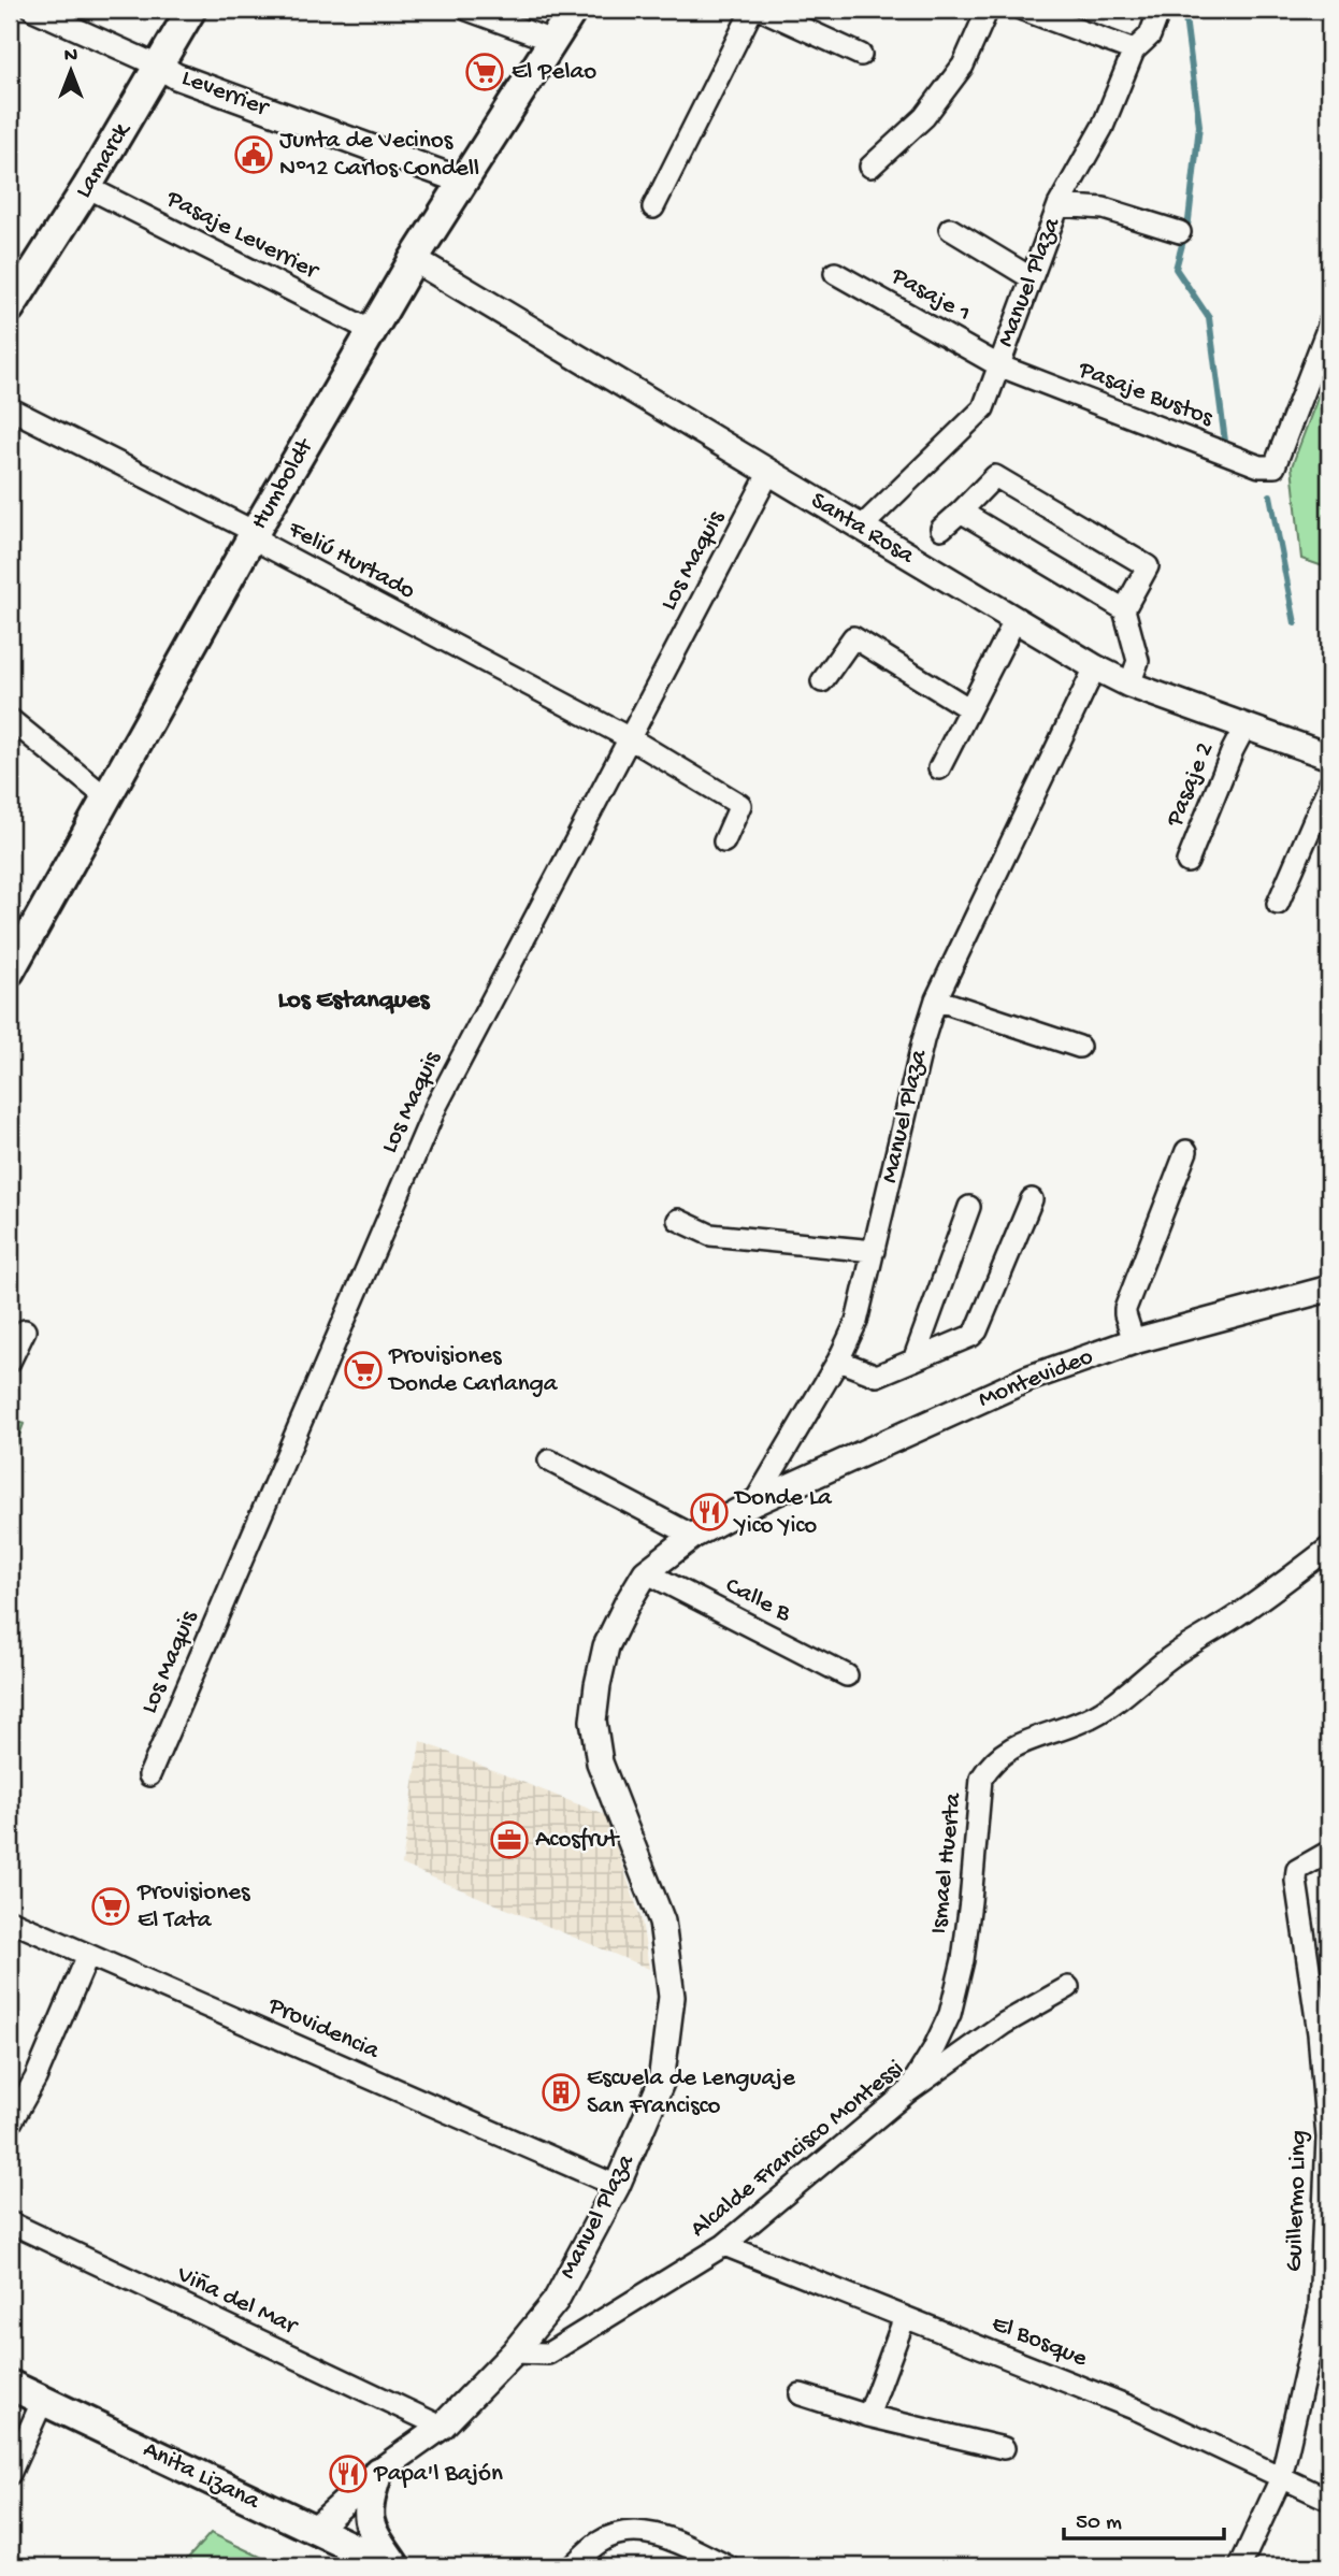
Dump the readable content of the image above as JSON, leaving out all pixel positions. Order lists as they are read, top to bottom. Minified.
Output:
{"streets":{"main road":["Lamarck","Humboldt","Anita Lizana"],"street":["Leverrier","Pasaje Leverrier","Manuel Plaza","Pasaje 1","Pasaje Bustos","Santa Rosa","Feliú Hurtado","Los Maquis","Pasaje 2","Montevideo","Calle B","Ismael Huerta","Providencia","Alcalde Francisco Montessi","Guillermo Ling","Viña del Mar","El Bosque"]},"crossings":[["Leverrier","Lamarck"],["Leverrier","Humboldt"],["Lamarck","Pasaje Leverrier"],["Pasaje Leverrier","Humboldt"],["Manuel Plaza","Pasaje 1"],["Manuel Plaza","Pasaje Bustos"],["Manuel Plaza","Santa Rosa"],["Manuel Plaza","Montevideo"],["Manuel Plaza","Calle B"],["Manuel Plaza","Providencia"],["Manuel Plaza","Alcalde Francisco Montessi"],["Manuel Plaza","Viña del Mar"],["Manuel Plaza","Anita Lizana"],["Pasaje 1","Pasaje Bustos"],["Humboldt","Santa Rosa"],["Humboldt","Feliú Hurtado"],["Santa Rosa","Los Maquis"],["Santa Rosa","Pasaje 2"],["Feliú Hurtado","Los Maquis"],["Ismael Huerta","Alcalde Francisco Montessi"],["Alcalde Francisco Montessi","El Bosque"],["Guillermo Ling","El Bosque"]],"districts":["Los Estanques"],"places":{"supermarket":["El Pelao","Provisiones Donde Carlanga","Provisiones El Tata"],"public building":["Junta de Vecinos Nº12 Carlos Condell"],"restaurant":["Donde La Yico Yico","Papa'l Bajón"],"office":["Acosfrut"],"building":["Escuela de Lenguaje San Francisco"]},"scale_bar":"50 m","north":"top"}
